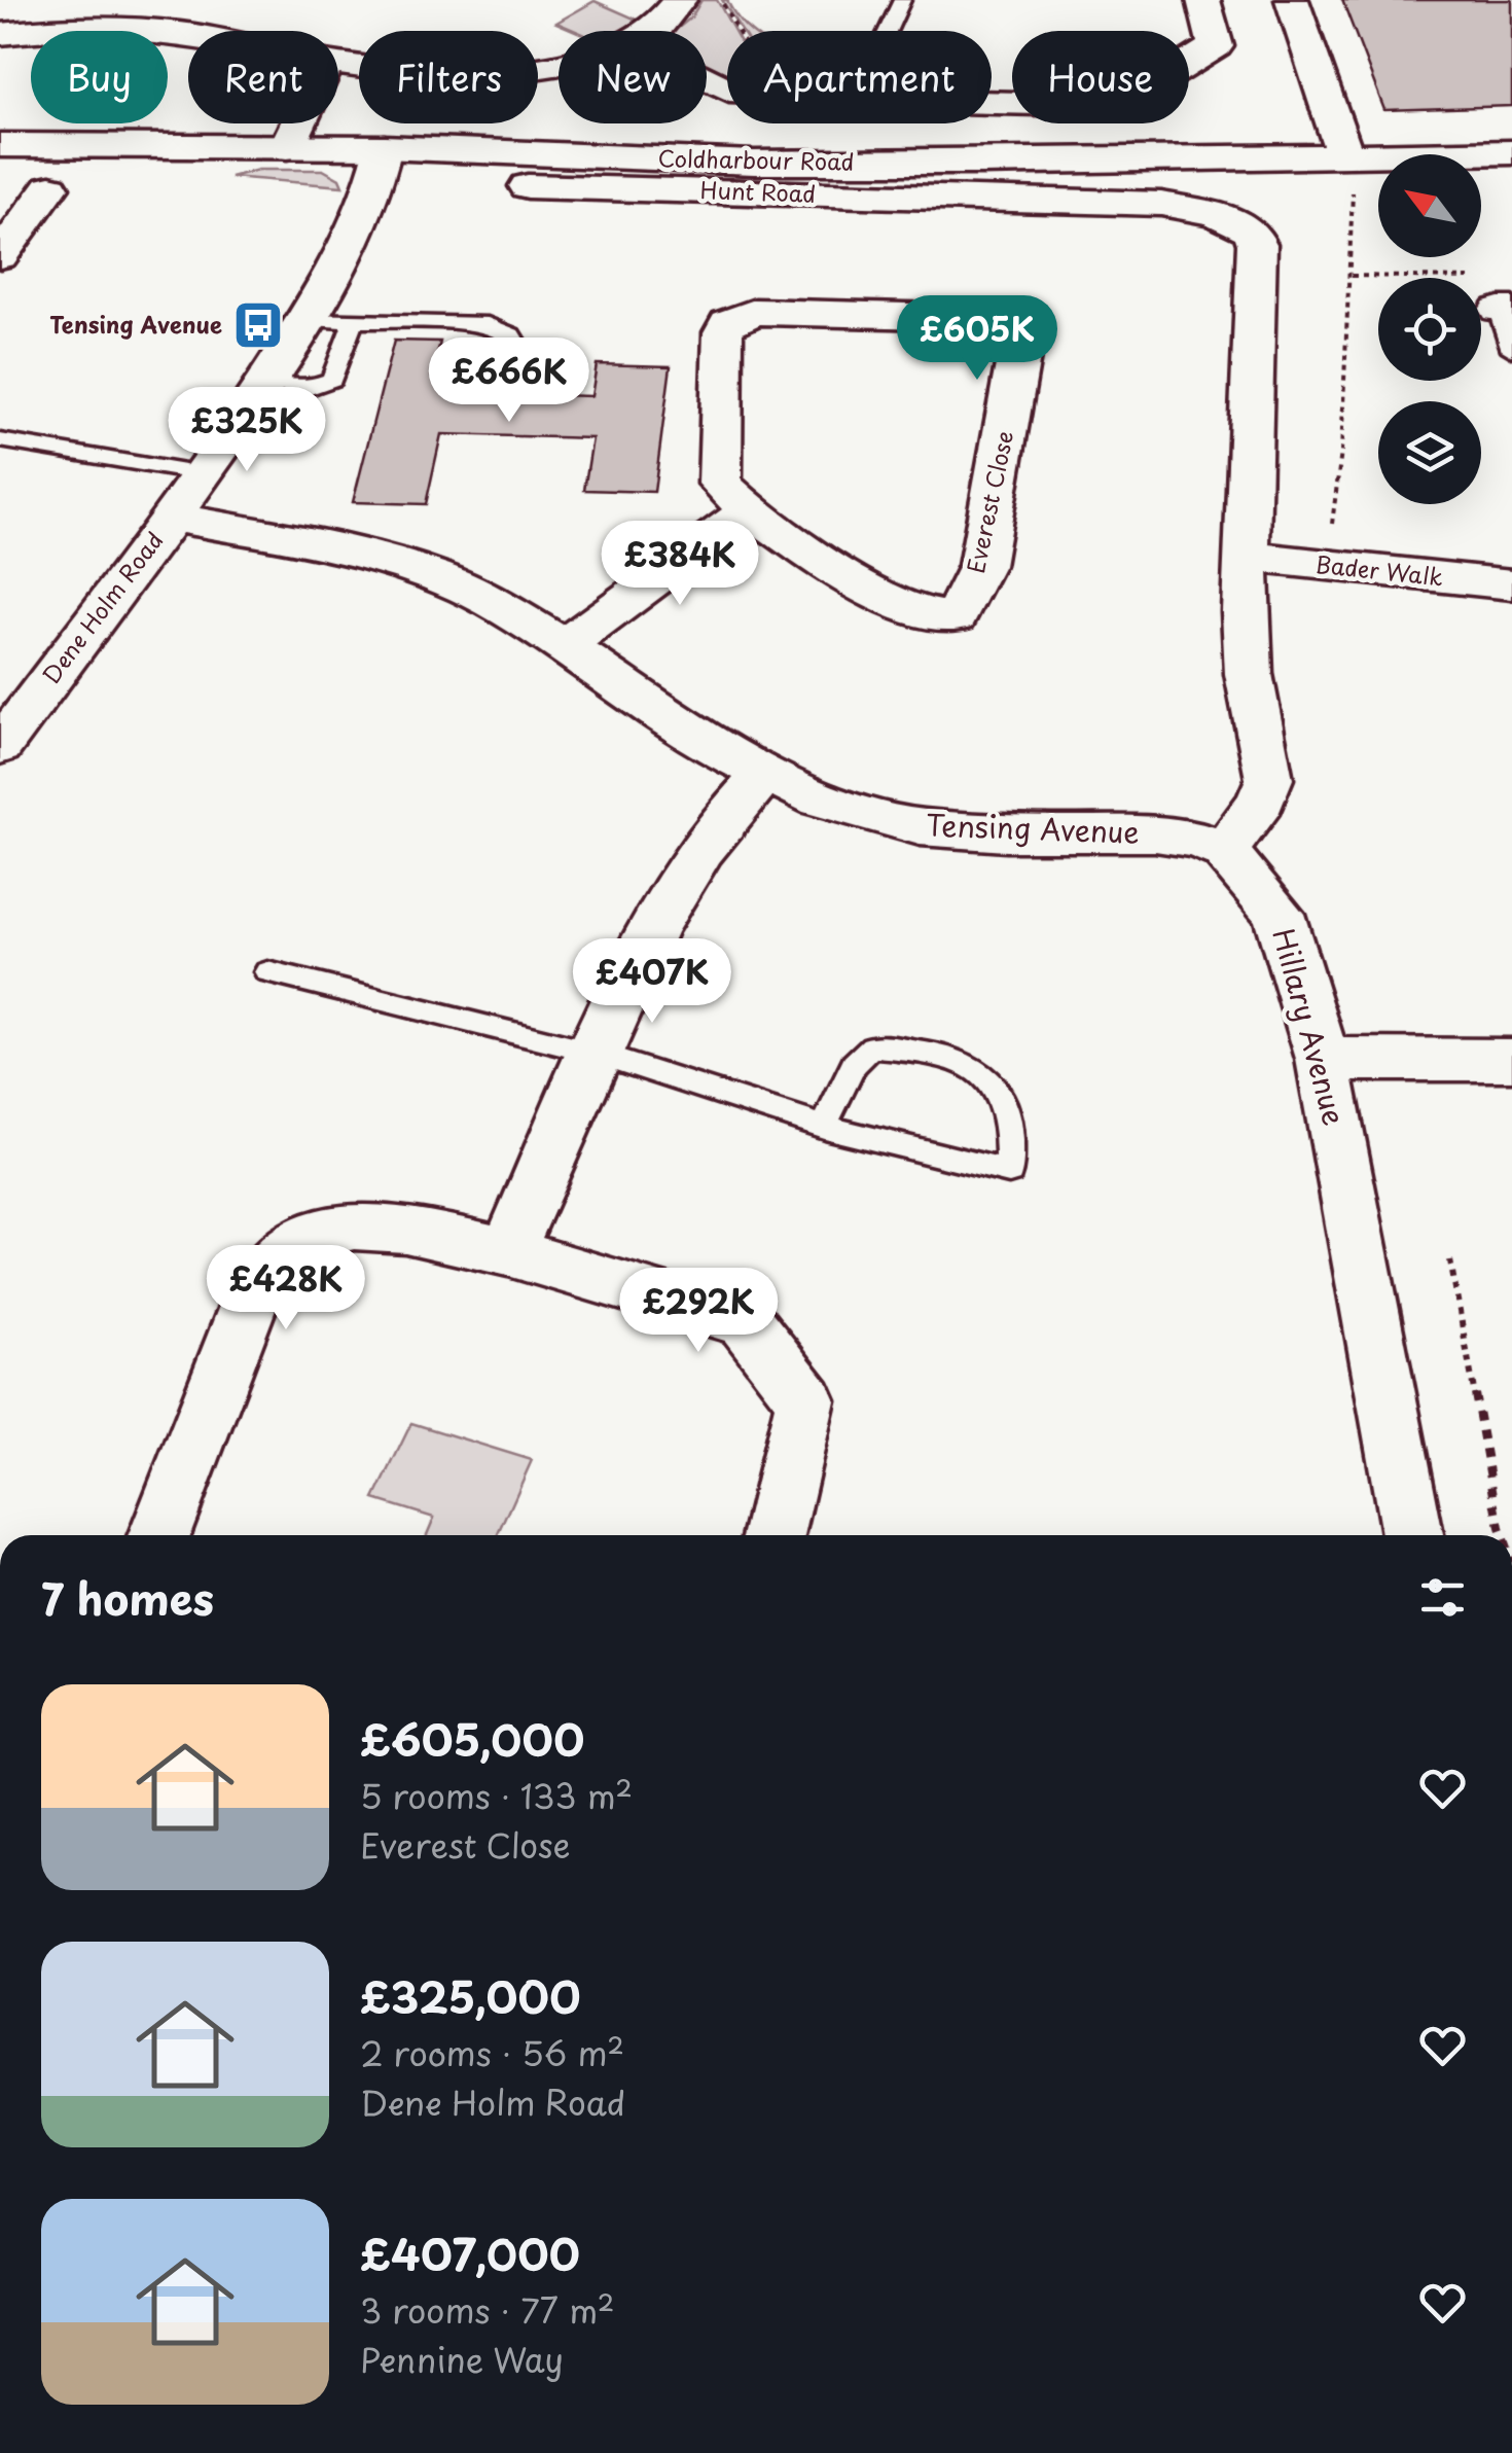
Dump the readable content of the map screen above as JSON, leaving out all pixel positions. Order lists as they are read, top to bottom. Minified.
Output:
{"streets":{"street":["Coldharbour Road","Hunt Road","Everest Close","Bader Walk","Dene Holm Road","Tensing Avenue","Hillary Avenue"]},"crossings":[["Coldharbour Road","Hunt Road"],["Coldharbour Road","Dene Holm Road"],["Hunt Road","Bader Walk"],["Dene Holm Road","Tensing Avenue"],["Tensing Avenue","Hillary Avenue"]],"places":{"bus stop":["Tensing Avenue"]},"north":"top left","page":{"chip":["Buy","Rent","Filters","New","Apartment","House"],"price":["£605K","£666K","£325K","£384K","£407K","£428K","£292K"],"heading":"7 homes","list":[{"name":"£605,000","note":"5 rooms · 133 m² · Everest Close"},{"name":"£325,000","note":"2 rooms · 56 m² · Dene Holm Road"},{"name":"£407,000","note":"3 rooms · 77 m² · Pennine Way"}]}}
